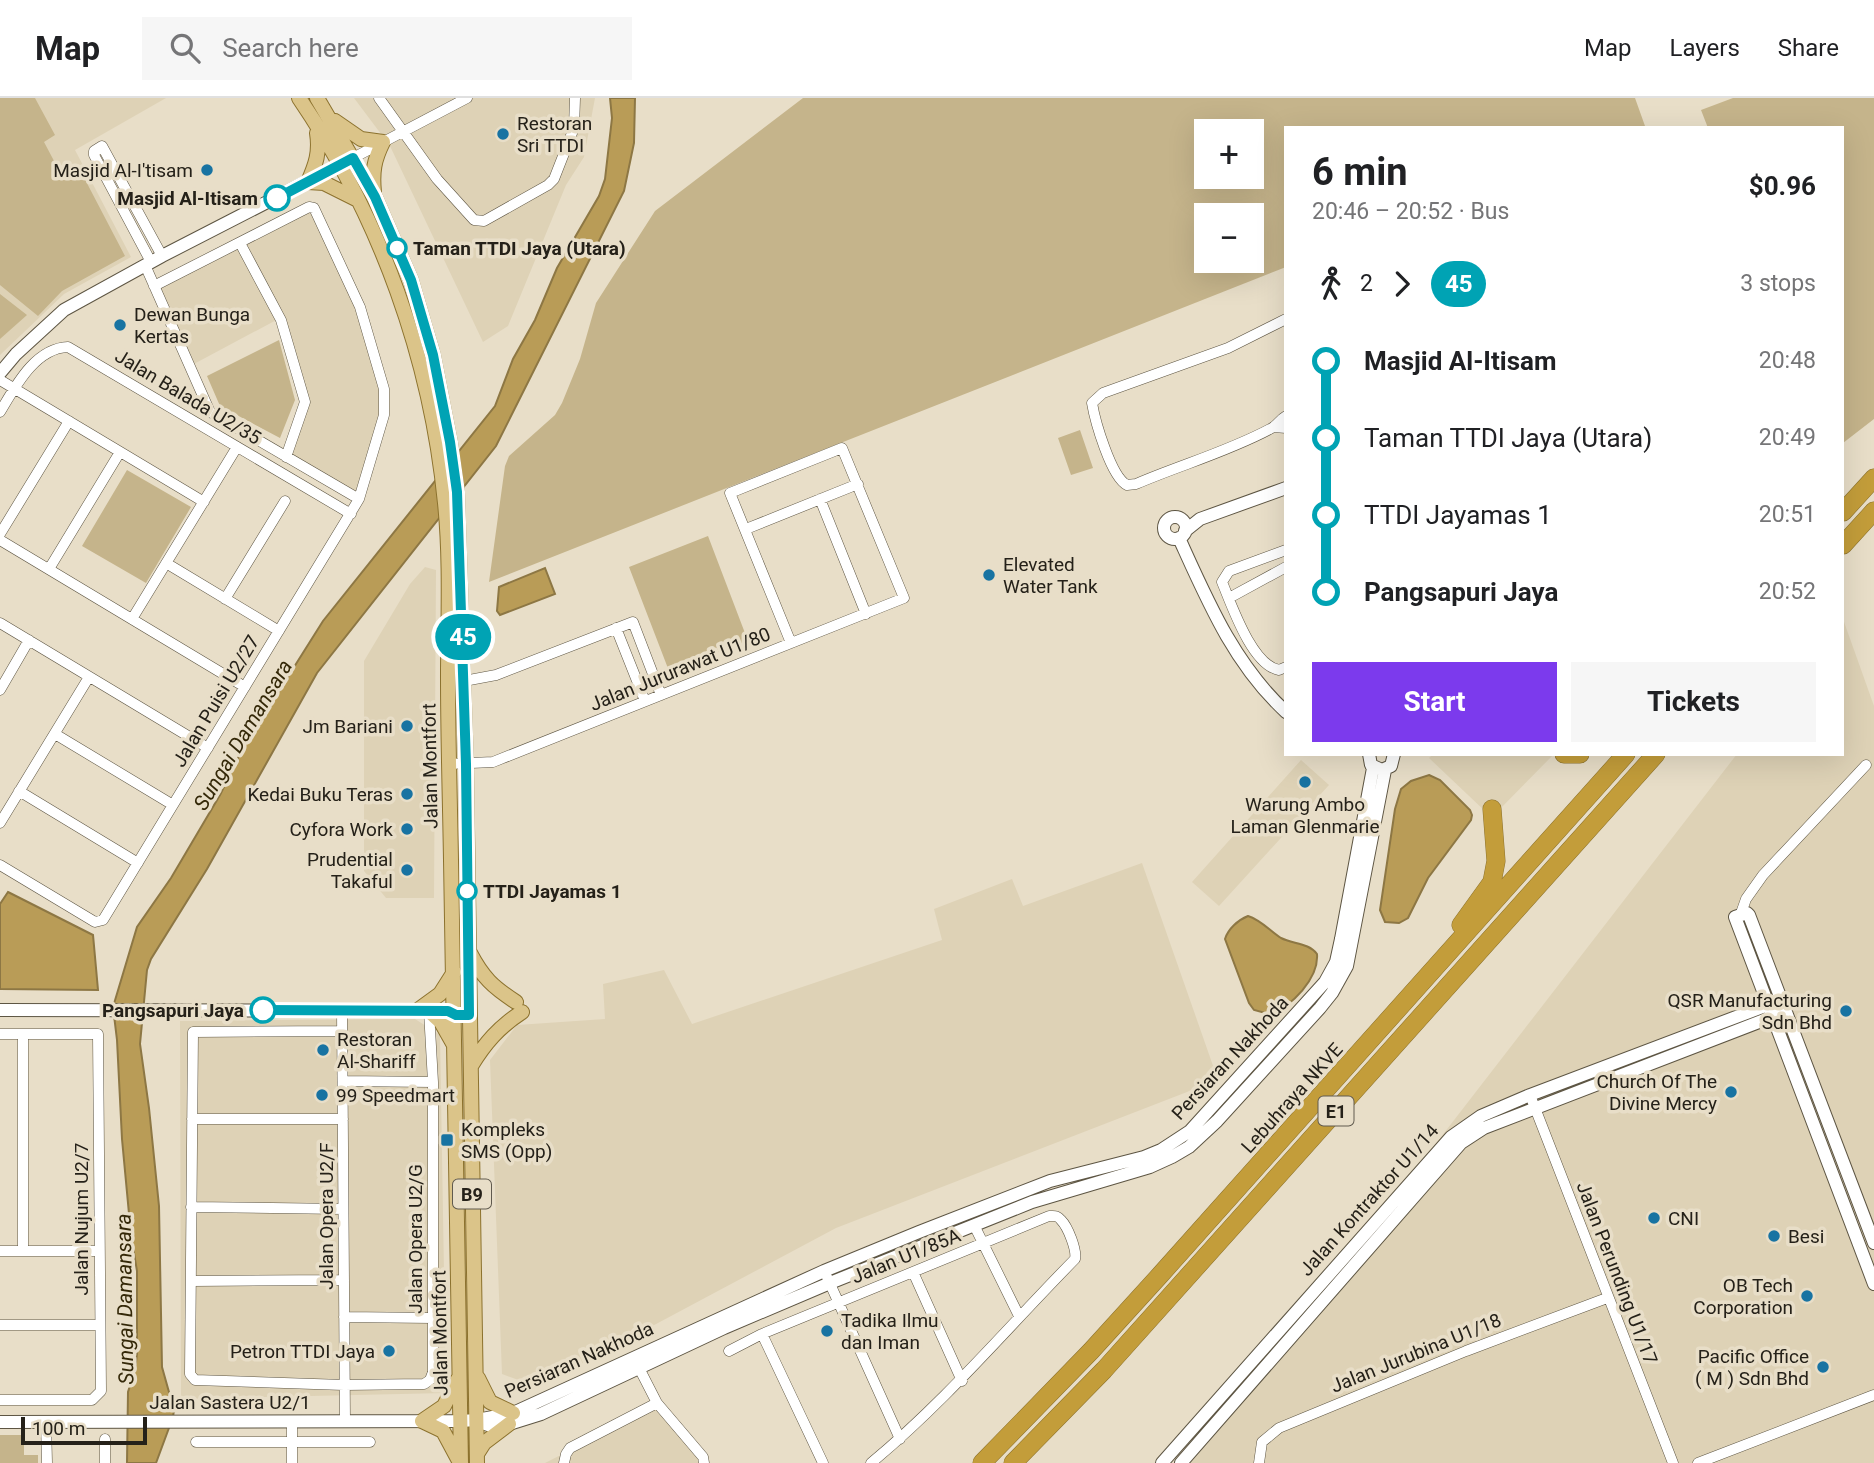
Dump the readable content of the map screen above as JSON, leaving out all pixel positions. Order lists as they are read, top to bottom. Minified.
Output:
{"streets":{"highway":["Lebuhraya NKVE","E1"],"main road":["Jalan Montfort","B9"],"street":["Jalan Balada U2/35","Jalan Jururawat U1/80","Jalan Puisi U2/27","Persiaran Nakhoda","Jalan Kontraktor U1/14","Jalan Opera U2/F","Jalan Nujum U2/7","Jalan Opera U2/G","Jalan U1/85A","Jalan Perunding U1/17","Jalan Jurubina U1/18","Jalan Sastera U2/1"]},"crossings":[["Jalan Balada U2/35","Jalan Puisi U2/27"],["Jalan Jururawat U1/80","Jalan Montfort"],["Jalan Montfort","Persiaran Nakhoda"],["Jalan Montfort","Jalan Sastera U2/1"],["Persiaran Nakhoda","Jalan Sastera U2/1"],["Jalan Kontraktor U1/14","Jalan Perunding U1/17"],["Jalan Opera U2/F","Jalan Opera U2/G"],["Jalan Opera U2/F","Jalan Sastera U2/1"],["Jalan Perunding U1/17","Jalan Jurubina U1/18"]],"water":["Sungai Damansara"],"places":{"other":["Restoran Sri TTDI","Masjid Al-I'tisam","Masjid Al-Itisam","Taman TTDI Jaya (Utara)","Dewan Bunga Kertas","Elevated Water Tank","Jm Bariani","Warung Ambo Laman Glenmarie","Kedai Buku Teras","Cyfora Work","Prudential Takaful","TTDI Jayamas 1","Pangsapuri Jaya","QSR Manufacturing Sdn Bhd","Restoran Al-Shariff","Church Of The Divine Mercy","99 Speedmart","CNI","Besi","OB Tech Corporation","Tadika Ilmu dan Iman","Petron TTDI Jaya","Pacific Office ( M ) Sdn Bhd"],"transit":["Kompleks SMS (Opp)"]},"lines":["bus line 45"],"scale_bar":"100 m","page":{"header":"Map","search":"Search here","nav":["Map","Layers","Share"],"on_map":"45","map_buttons":["+","−"],"heading":["6 min","20:46 – 20:52 · Bus","$0.96"],"legs":["2","45","3 stops"],"list":[{"name":"Masjid Al-Itisam","value":"20:48"},{"name":"Taman TTDI Jaya (Utara)","value":"20:49"},{"name":"TTDI Jayamas 1","value":"20:51"},{"name":"Pangsapuri Jaya","value":"20:52"}],"buttons":["Start","Tickets"],"scale":"100 m"}}
